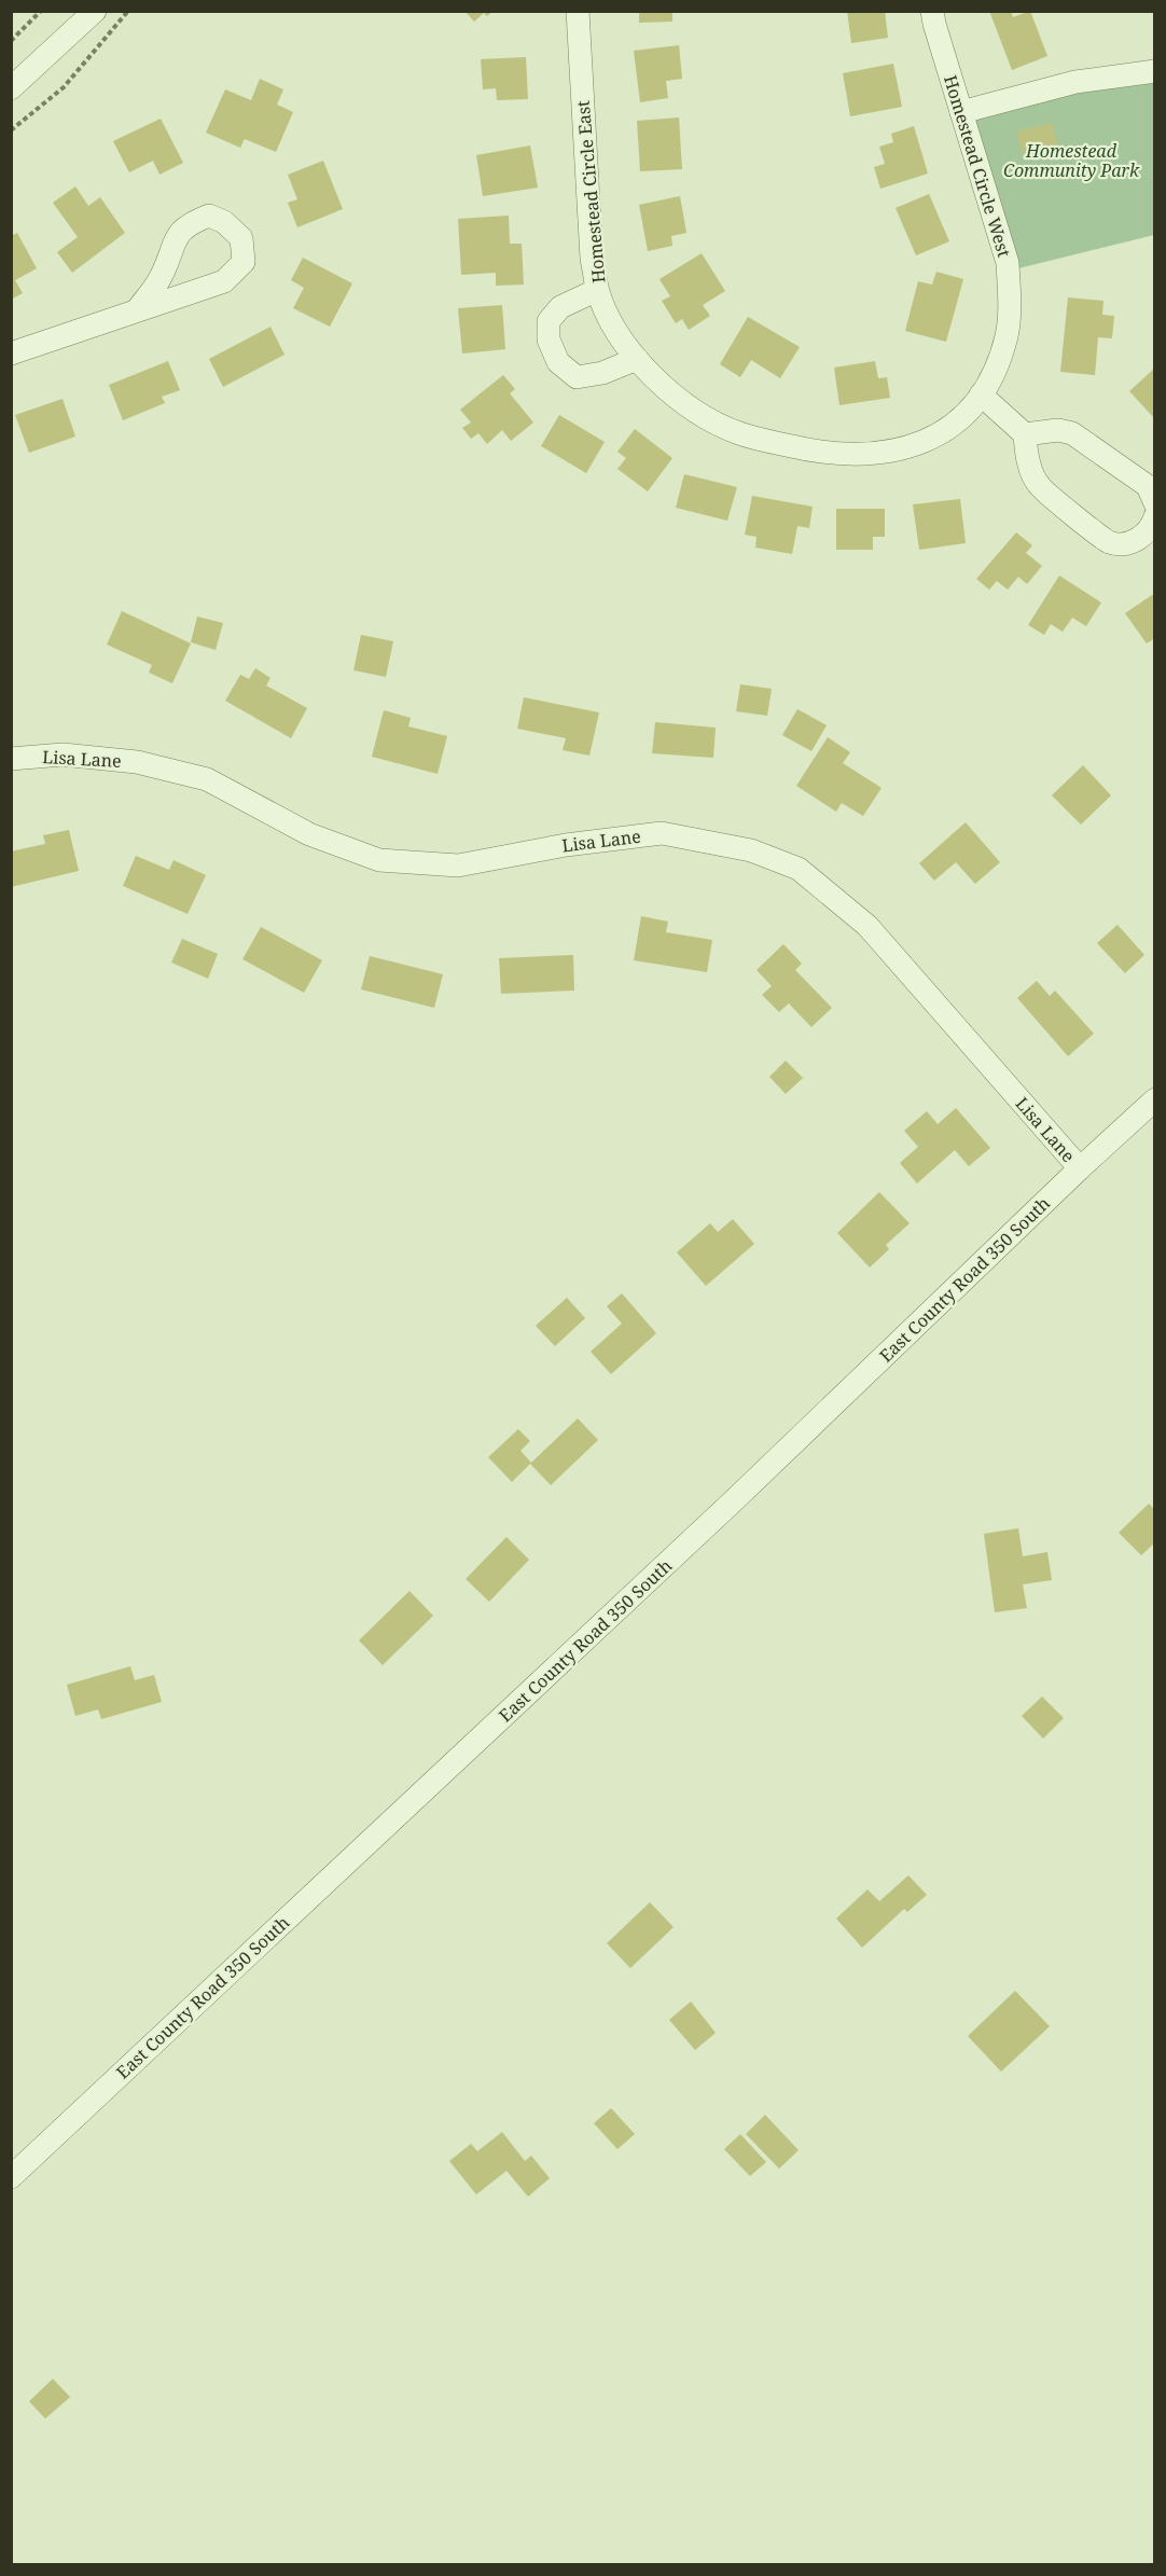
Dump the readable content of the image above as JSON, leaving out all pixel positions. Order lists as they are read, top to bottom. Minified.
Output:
{"streets":{"street":["Homestead Circle West","Homestead Circle East","Lisa Lane","East County Road 350 South"]},"crossings":[["Homestead Circle West","Homestead Circle East"],["Lisa Lane","East County Road 350 South"]],"parks":["Homestead Community Park"]}
